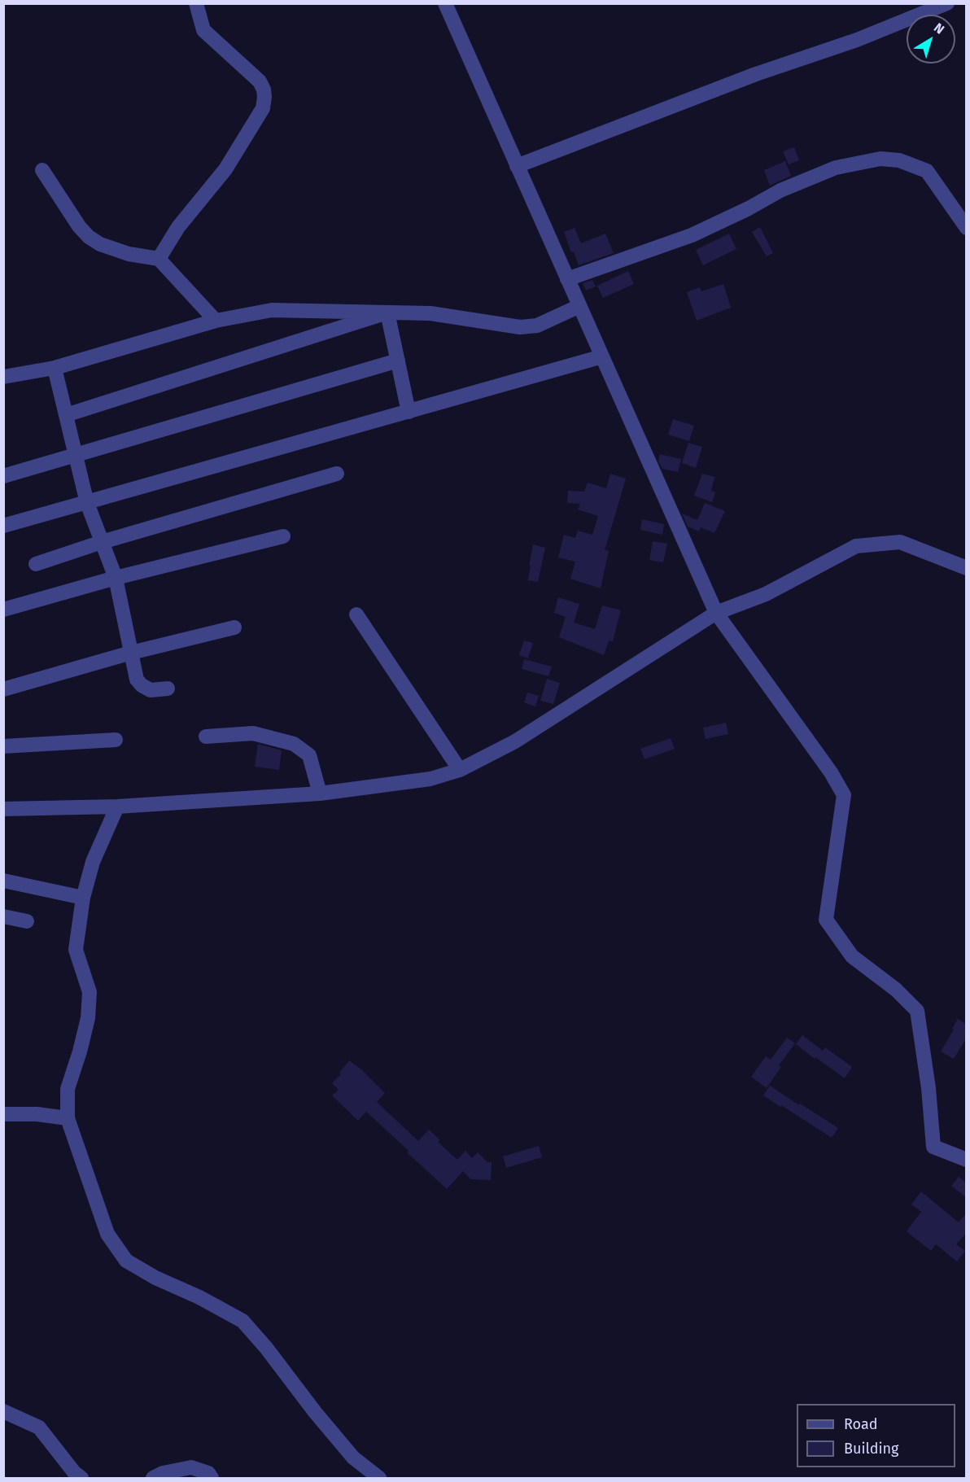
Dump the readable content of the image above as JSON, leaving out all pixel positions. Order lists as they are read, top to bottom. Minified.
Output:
{"legend":["Road","Building"],"north":"top right"}
